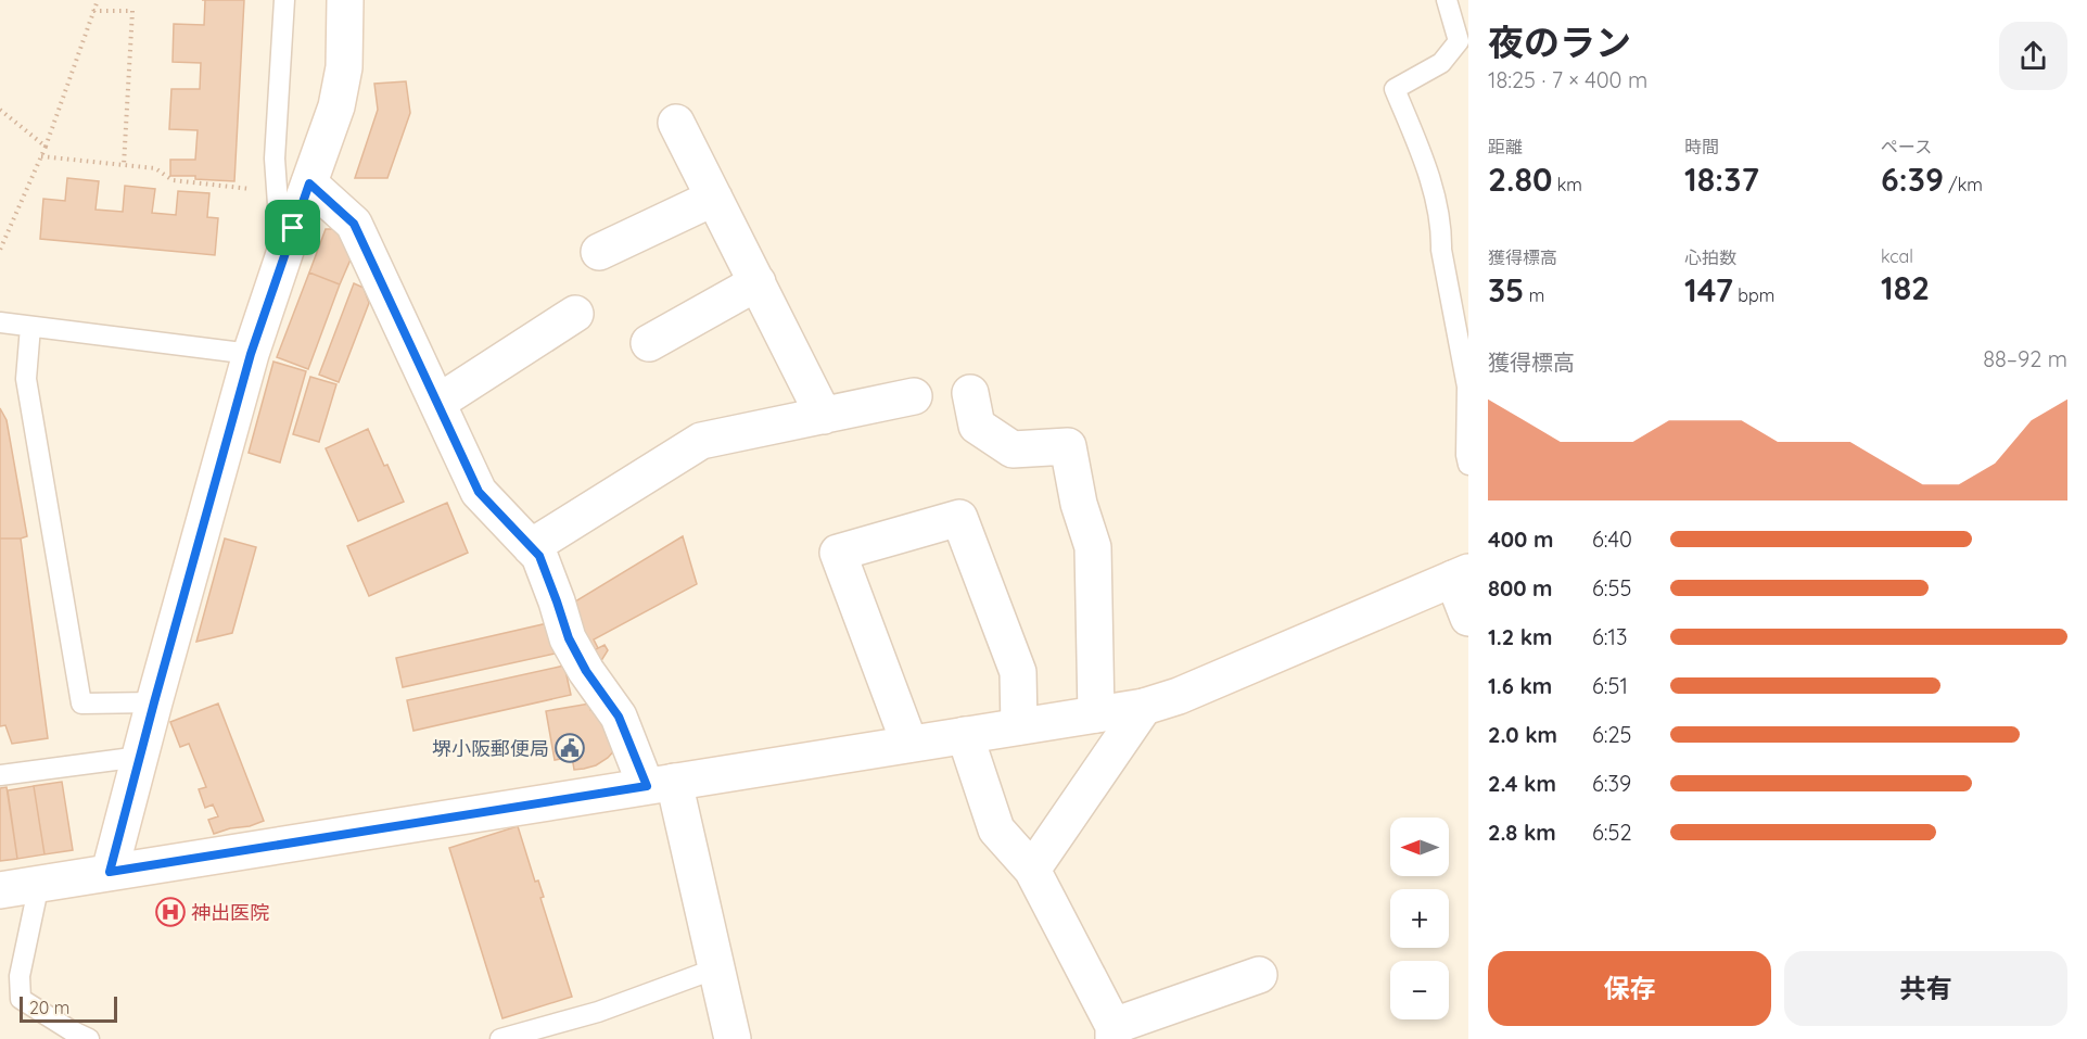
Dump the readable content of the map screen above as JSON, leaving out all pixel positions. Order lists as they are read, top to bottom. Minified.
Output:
{"places":{"public building":["堺小阪郵便局"],"hospital":["神出医院"]},"scale_bar":"20 m","north":"left","page":{"heading":["夜のラン","18:25 · 7 × 400 m"],"stats":[["距離","2.80 km"],["時間","18:37"],["ペース","6:39 /km"],["獲得標高","35 m"],["心拍数","147 bpm"],["kcal","182"]],"chart":["獲得標高","88–92 m"],"list":[{"name":"400 m","note":"6:40"},{"name":"800 m","note":"6:55"},{"name":"1.2 km","note":"6:13"},{"name":"1.6 km","note":"6:51"},{"name":"2.0 km","note":"6:25"},{"name":"2.4 km","note":"6:39"},{"name":"2.8 km","note":"6:52"}],"map_buttons":["+","−"],"buttons":["保存","共有"],"scale":"20 m"}}
